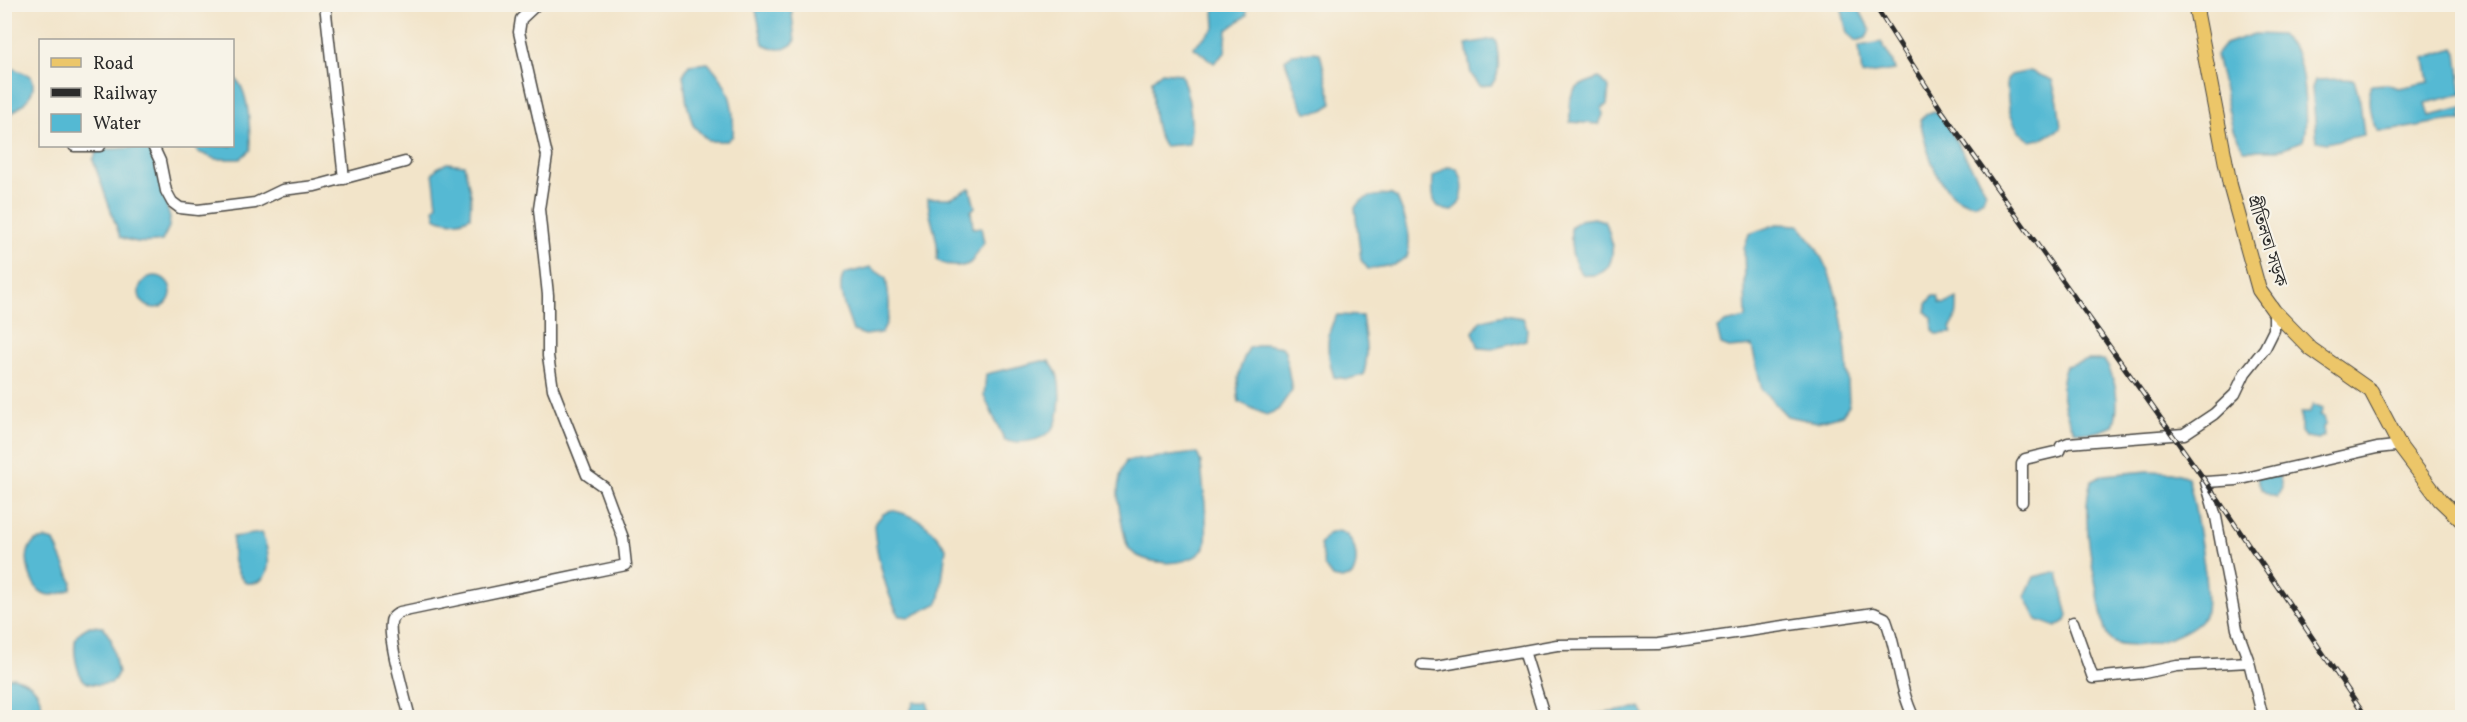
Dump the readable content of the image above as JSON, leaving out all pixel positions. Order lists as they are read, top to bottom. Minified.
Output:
{"streets":{"main road":["প্রীতিলতা সড়ক"]},"legend":["Road","Railway","Water"]}
